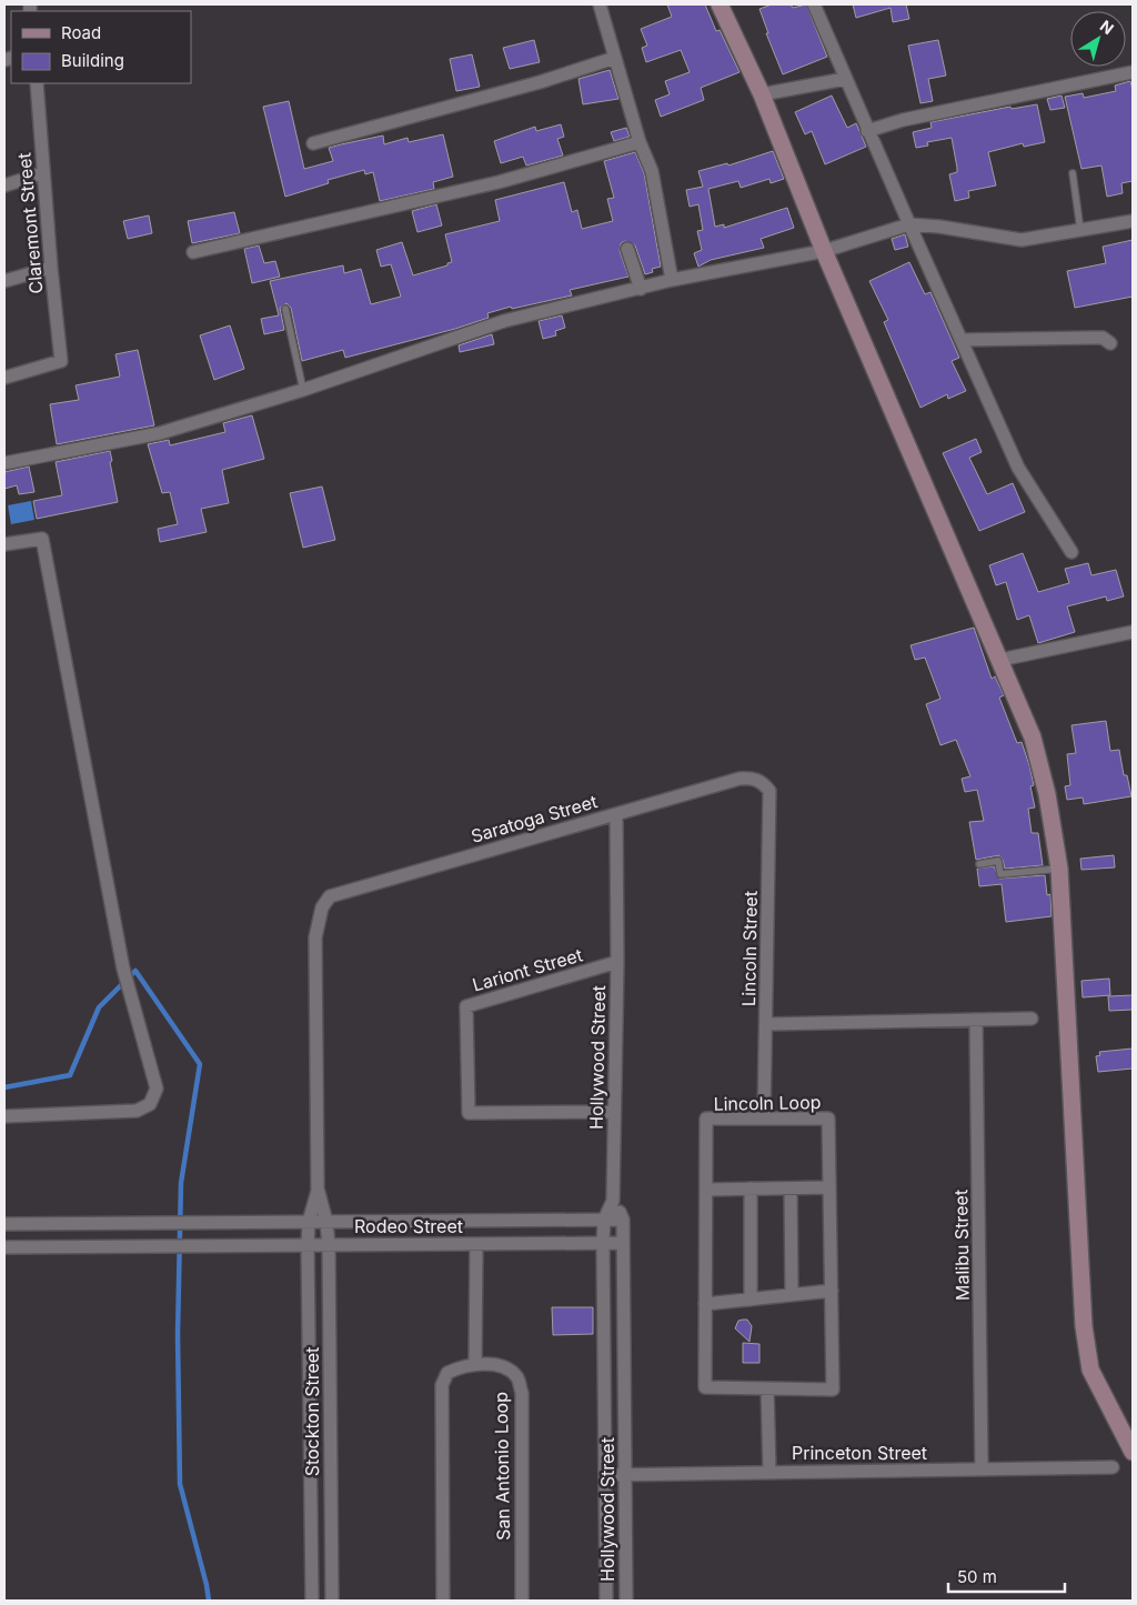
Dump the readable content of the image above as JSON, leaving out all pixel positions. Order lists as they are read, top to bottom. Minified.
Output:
{"streets":{"street":["Claremont Street","Saratoga Street","Lincoln Street","Lariont Street","Hollywood Street","Lincoln Loop","Rodeo Street","Malibu Street","Stockton Street","Princeton Street","San Antonio Loop"]},"crossings":[["Saratoga Street","Lincoln Street"],["Saratoga Street","Hollywood Street"],["Saratoga Street","Stockton Street"],["Lincoln Street","Lincoln Loop"],["Lariont Street","Hollywood Street"],["Hollywood Street","Rodeo Street"],["Hollywood Street","Princeton Street"],["Rodeo Street","Stockton Street"],["Malibu Street","Princeton Street"]],"legend":["Road","Building"],"scale_bar":"50 m","north":"top right"}
